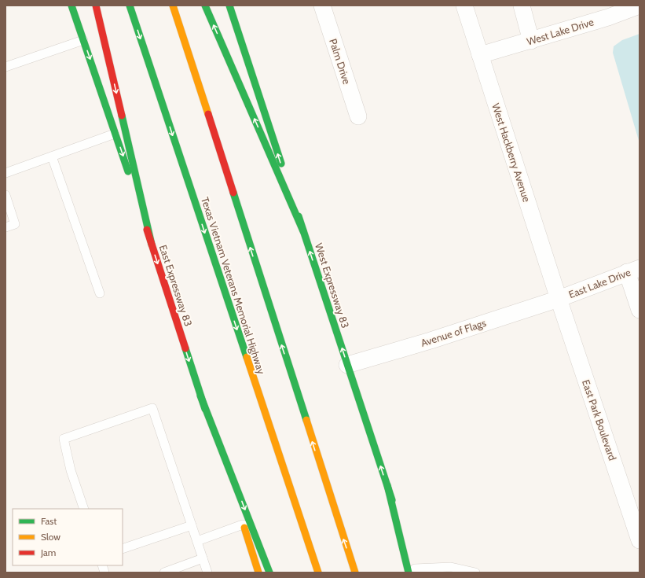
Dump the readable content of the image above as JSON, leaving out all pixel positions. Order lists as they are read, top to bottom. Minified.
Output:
{"streets":{"main road":["East Expressway 83","Texas Vietnam Veterans Memorial Highway","West Expressway 83"],"street":["West Lake Drive","Palm Drive","West Hackberry Avenue","East Lake Drive","Avenue of Flags","East Park Boulevard"]},"crossings":[["West Lake Drive","West Hackberry Avenue"],["West Hackberry Avenue","East Lake Drive"],["West Hackberry Avenue","Avenue of Flags"],["West Hackberry Avenue","East Park Boulevard"],["East Lake Drive","Avenue of Flags"],["East Lake Drive","East Park Boulevard"],["West Expressway 83","Avenue of Flags"],["Avenue of Flags","East Park Boulevard"]],"legend":["Fast","Slow","Jam"]}
